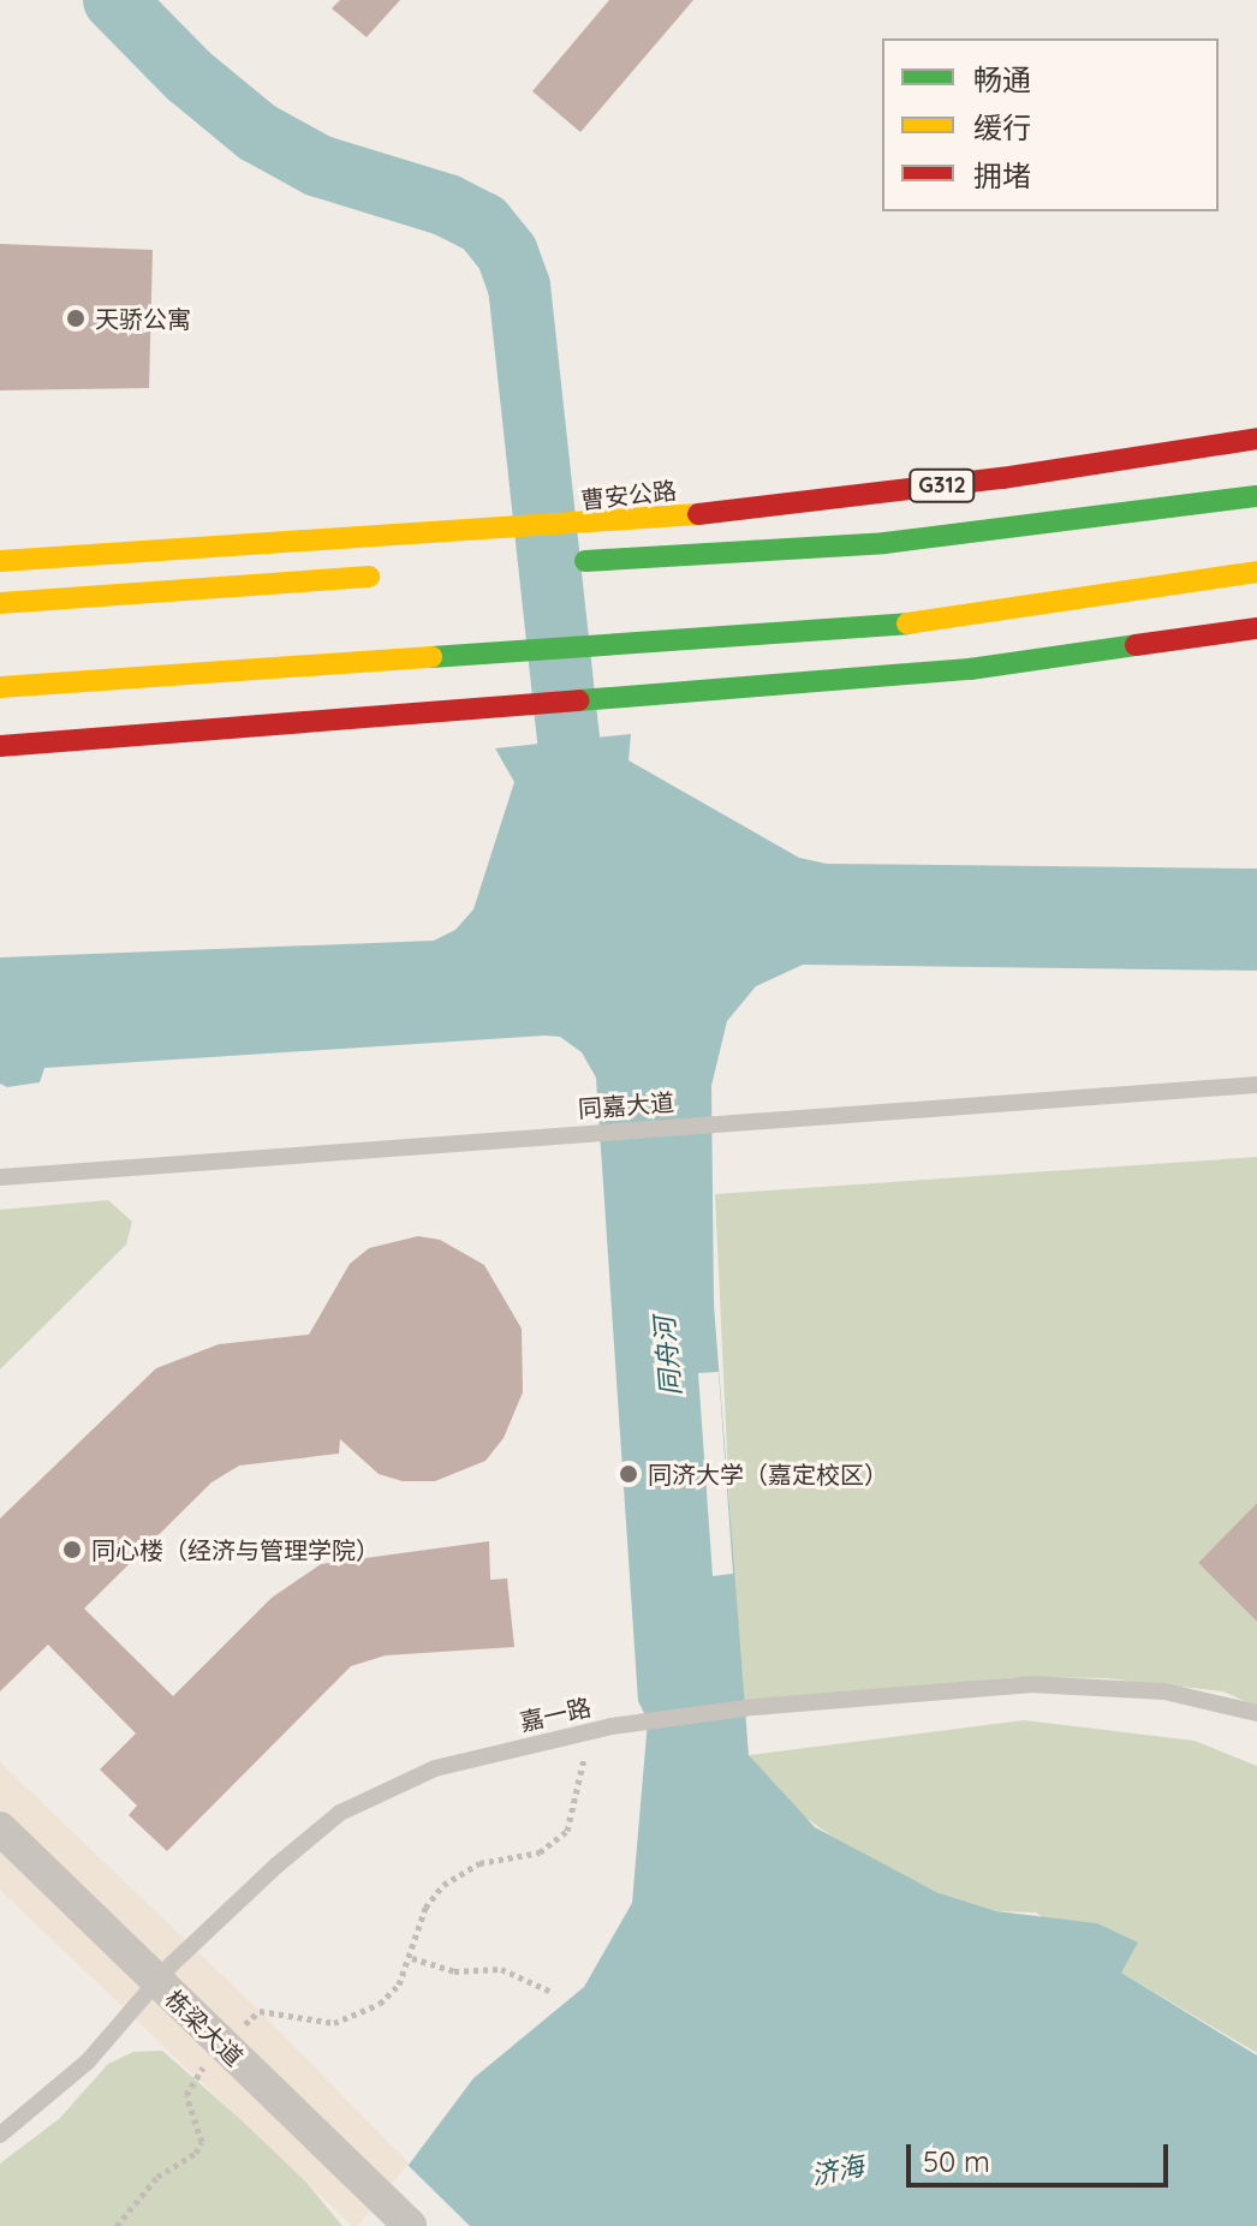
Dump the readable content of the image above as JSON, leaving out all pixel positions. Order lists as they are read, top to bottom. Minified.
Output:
{"streets":{"highway":["G312","曹安公路"],"street":["栋梁大道"],"lane":["同嘉大道","嘉一路"]},"crossings":[["嘉一路","栋梁大道"]],"water":["同舟河","济海"],"places":["天骄公寓","同济大学（嘉定校区）","同心楼（经济与管理学院）"],"legend":["畅通","缓行","拥堵"],"scale_bar":"50 m"}
